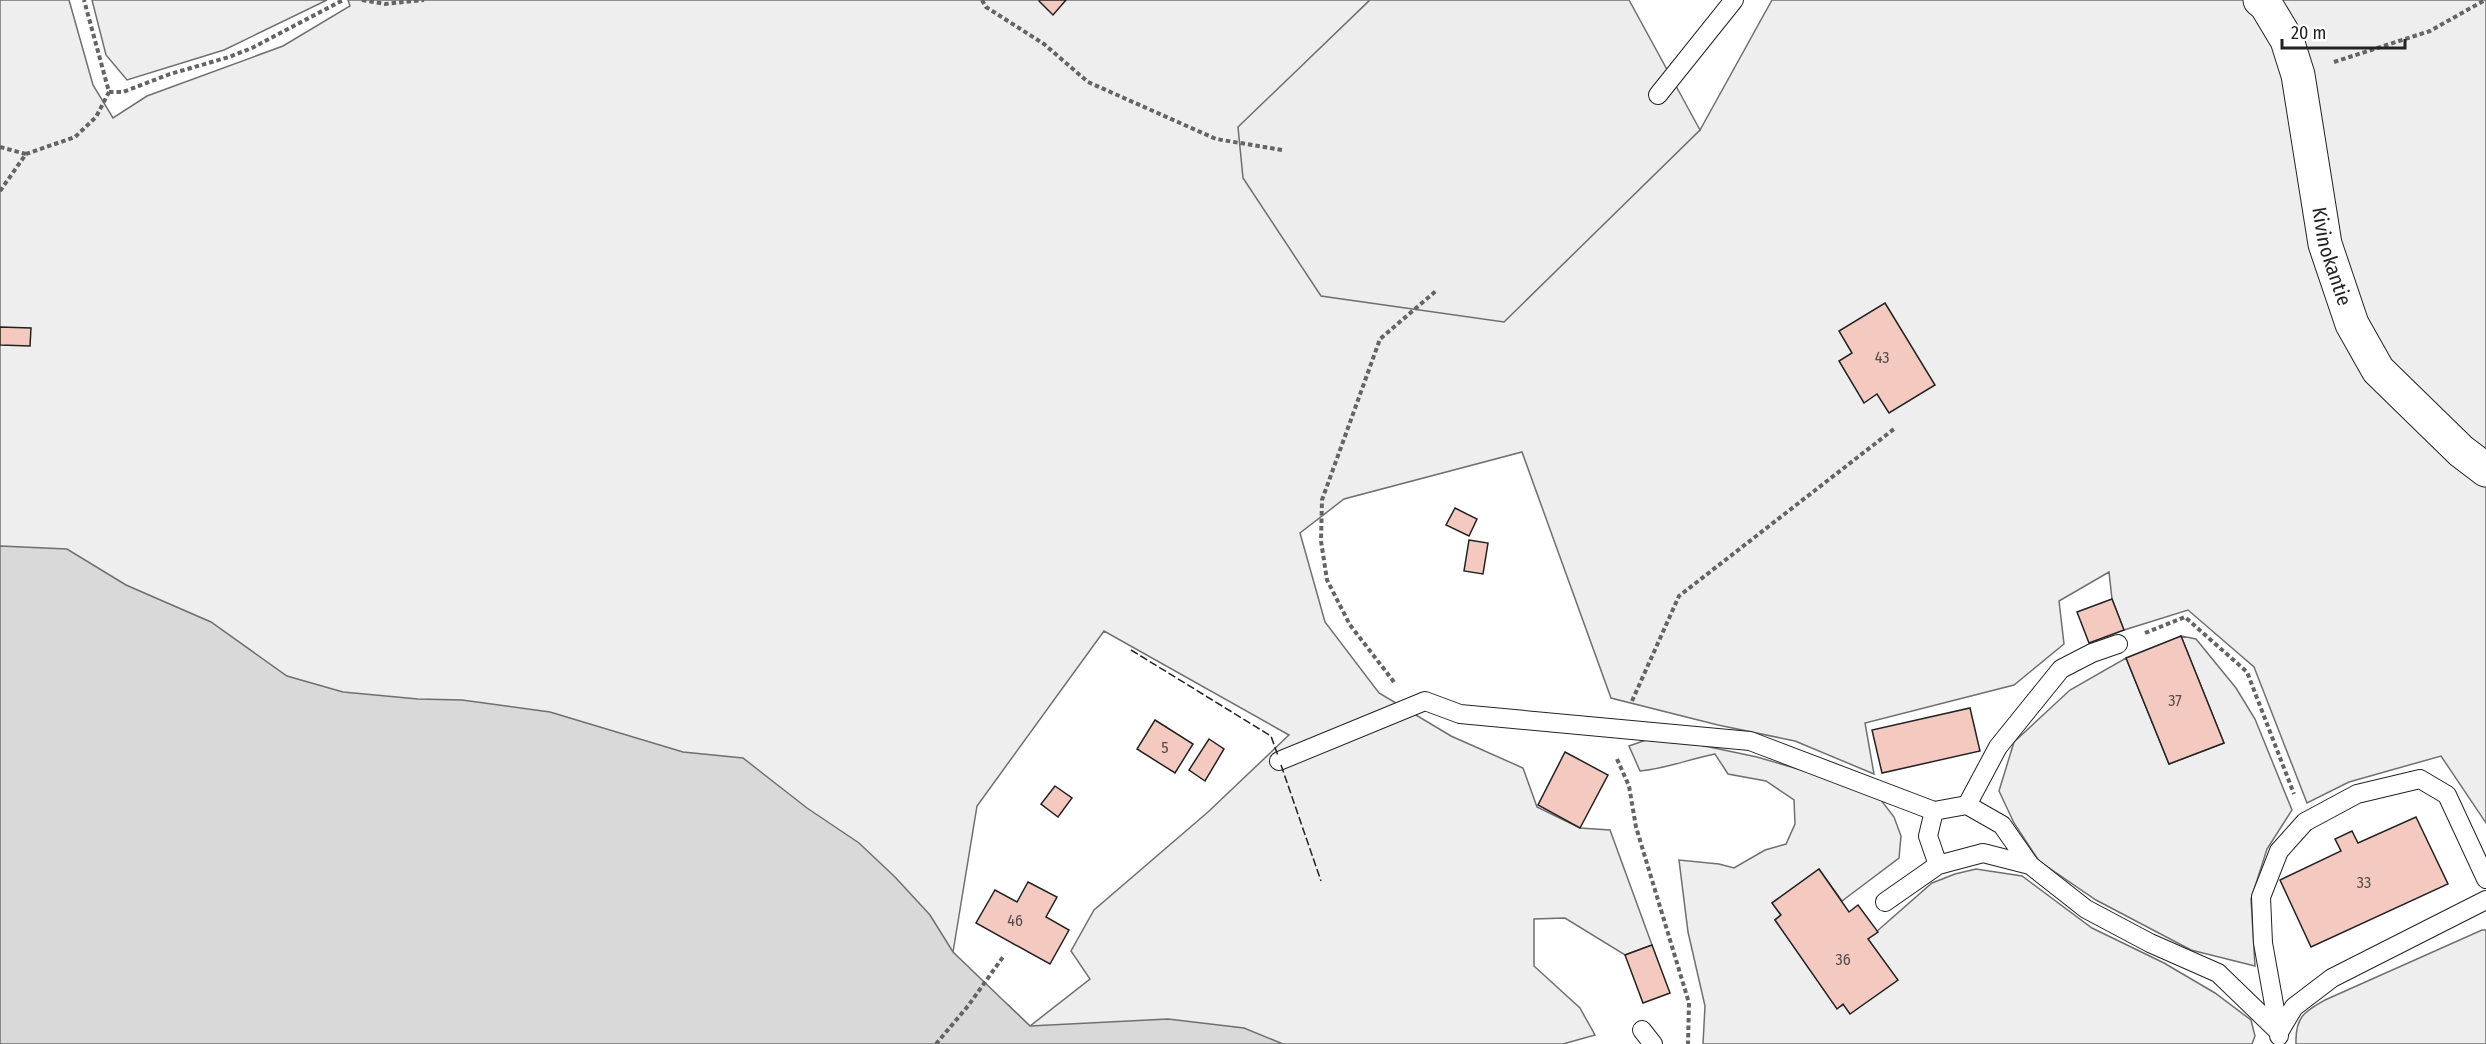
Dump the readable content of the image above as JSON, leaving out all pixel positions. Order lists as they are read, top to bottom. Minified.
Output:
{"streets":{"street":["Kivinokantie"]},"house_numbers":["43","37","5","33","46","36"],"scale_bar":"20 m"}
